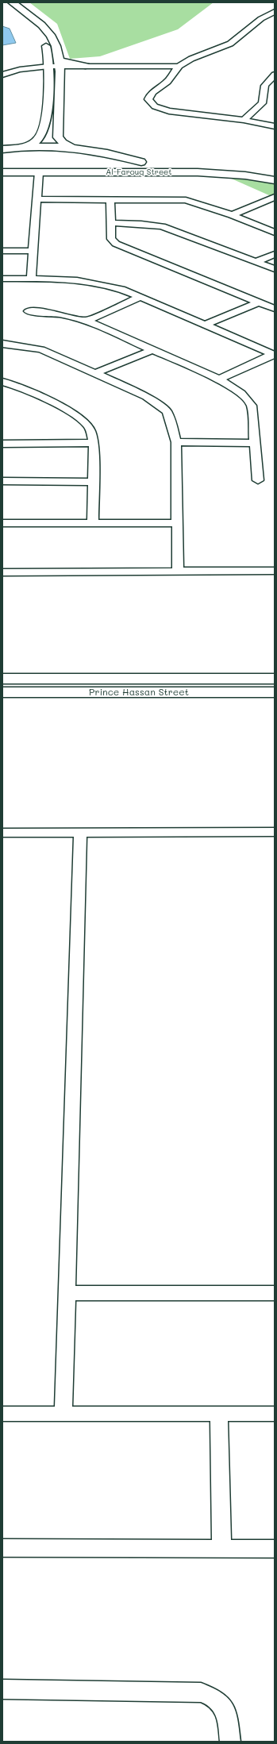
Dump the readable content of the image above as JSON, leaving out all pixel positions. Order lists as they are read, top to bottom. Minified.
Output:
{"streets":{"main road":["Al-Farouq Street","Prince Hassan Street"]}}
